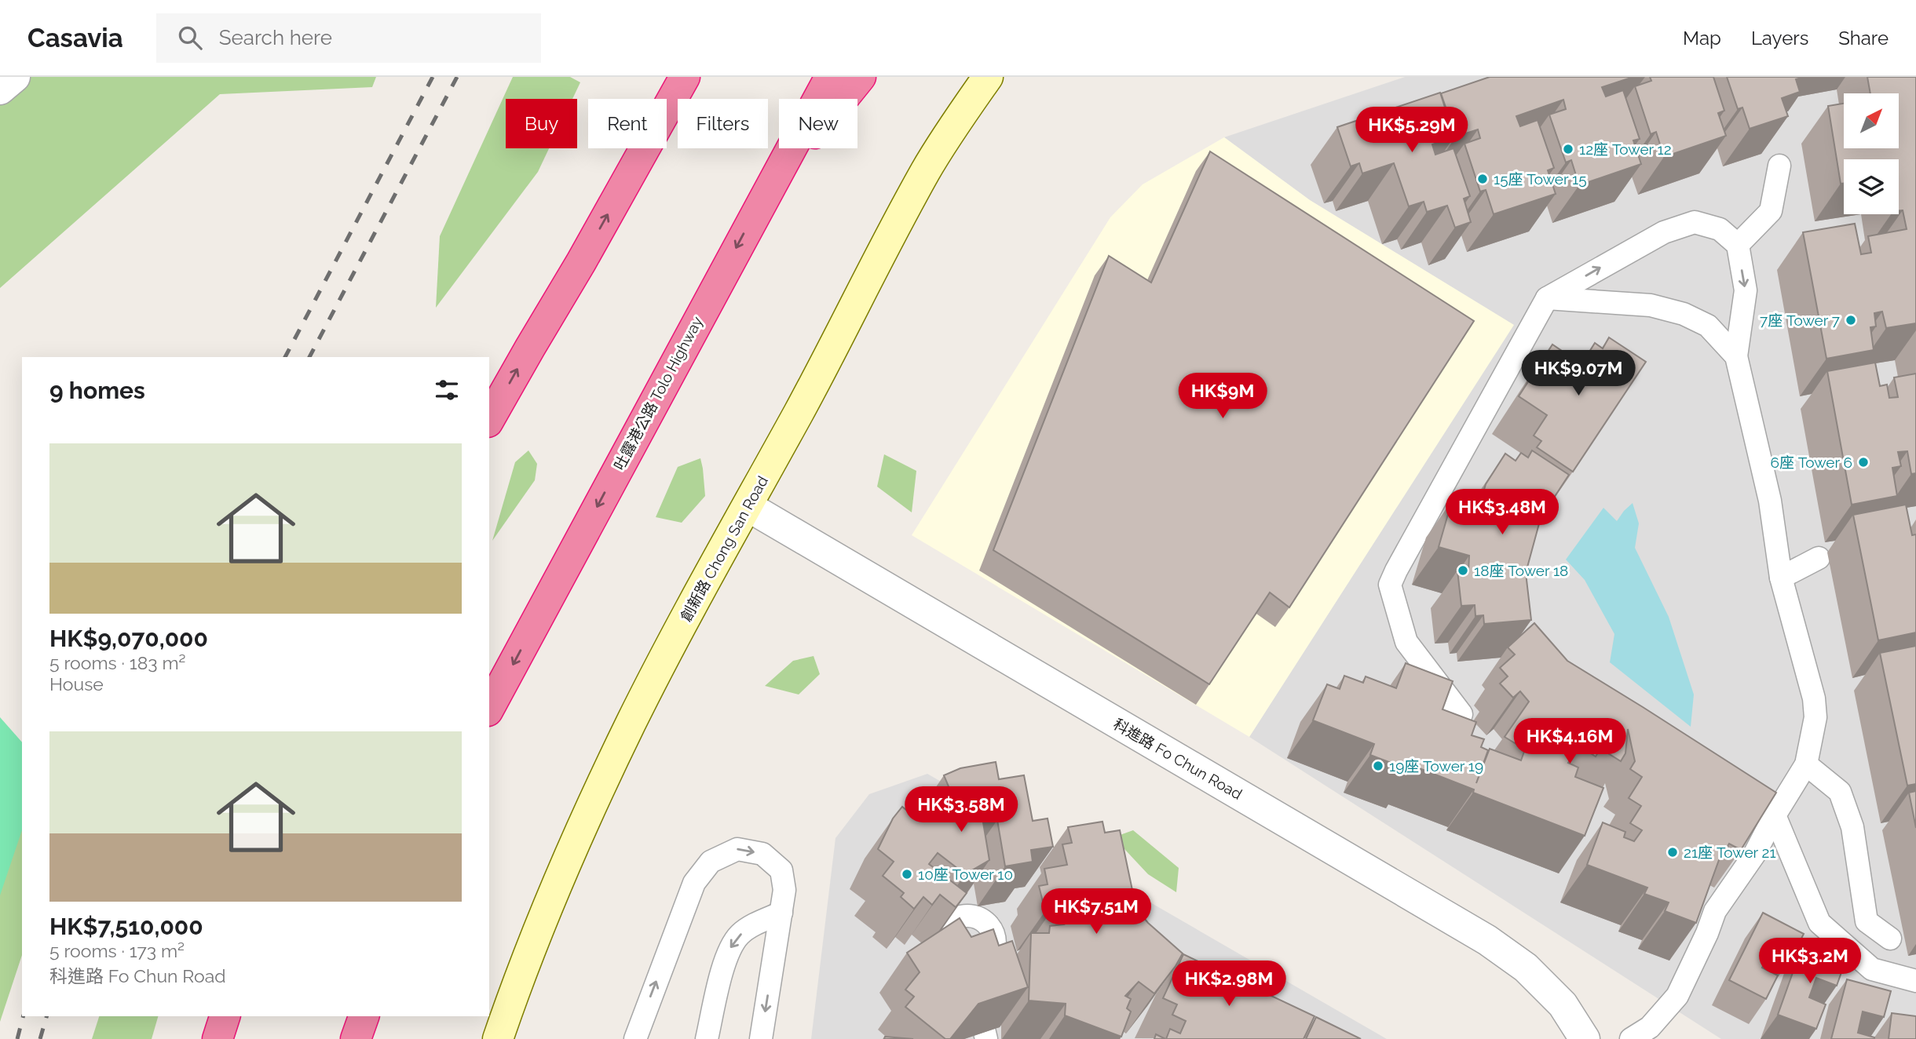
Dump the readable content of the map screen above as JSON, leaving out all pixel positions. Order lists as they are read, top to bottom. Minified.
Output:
{"streets":{"highway":["吐露港公路 Tolo Highway"],"main road":["創新路 Chong San Road"],"street":["科進路 Fo Chun Road"]},"crossings":[["創新路 Chong San Road","科進路 Fo Chun Road"]],"places":["12座 Tower 12","15座 Tower 15","7座 Tower 7","6座 Tower 6","18座 Tower 18","19座 Tower 19","21座 Tower 21","10座 Tower 10"],"north":"top right","page":{"header":"Casavia","search":"Search here","nav":["Map","Layers","Share"],"chip":["Buy","Rent","Filters","New"],"price":["HK$5.29M","HK$9.07M","HK$9M","HK$3.48M","HK$4.16M","HK$3.58M","HK$7.51M","HK$3.2M","HK$2.98M"],"heading":"9 homes","list":[{"name":"HK$9,070,000","note":"5 rooms · 183 m² · House"},{"name":"HK$7,510,000","note":"5 rooms · 173 m² · 科進路 Fo Chun Road"}]}}
